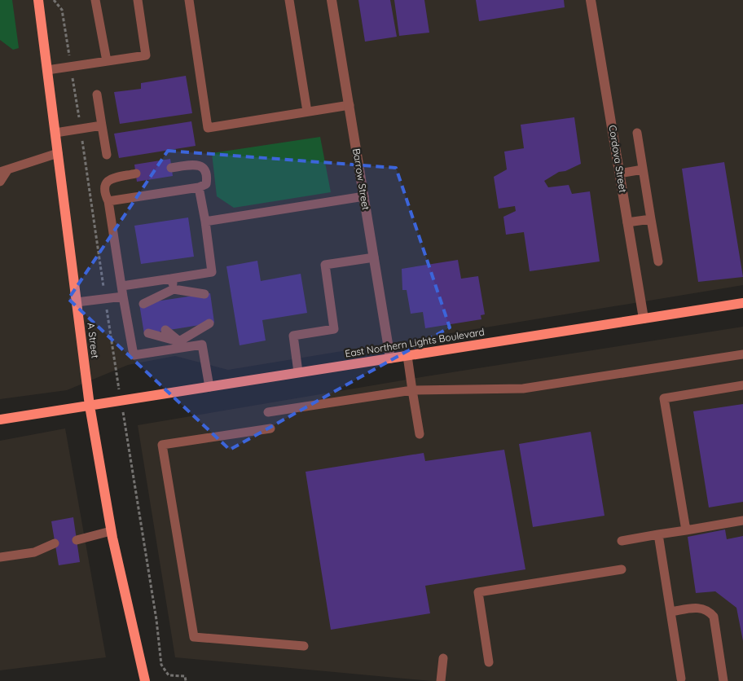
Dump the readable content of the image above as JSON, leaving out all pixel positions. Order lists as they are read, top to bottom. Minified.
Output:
{"streets":{"main road":["A Street","East Northern Lights Boulevard"],"street":["Cordova Street","Barrow Street"]},"crossings":[["Cordova Street","East Northern Lights Boulevard"],["Barrow Street","East Northern Lights Boulevard"],["A Street","East Northern Lights Boulevard"]]}
